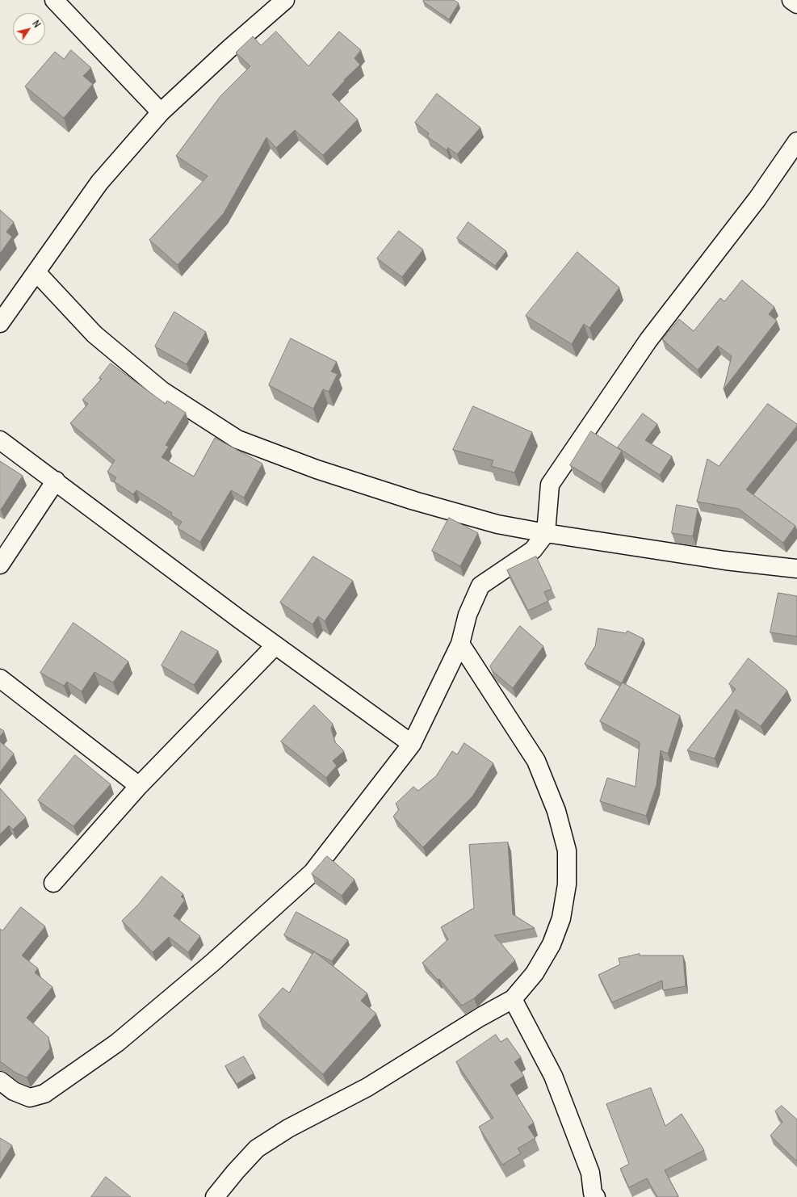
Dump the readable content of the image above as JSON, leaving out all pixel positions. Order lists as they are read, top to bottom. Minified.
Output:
{"north":"top right"}
